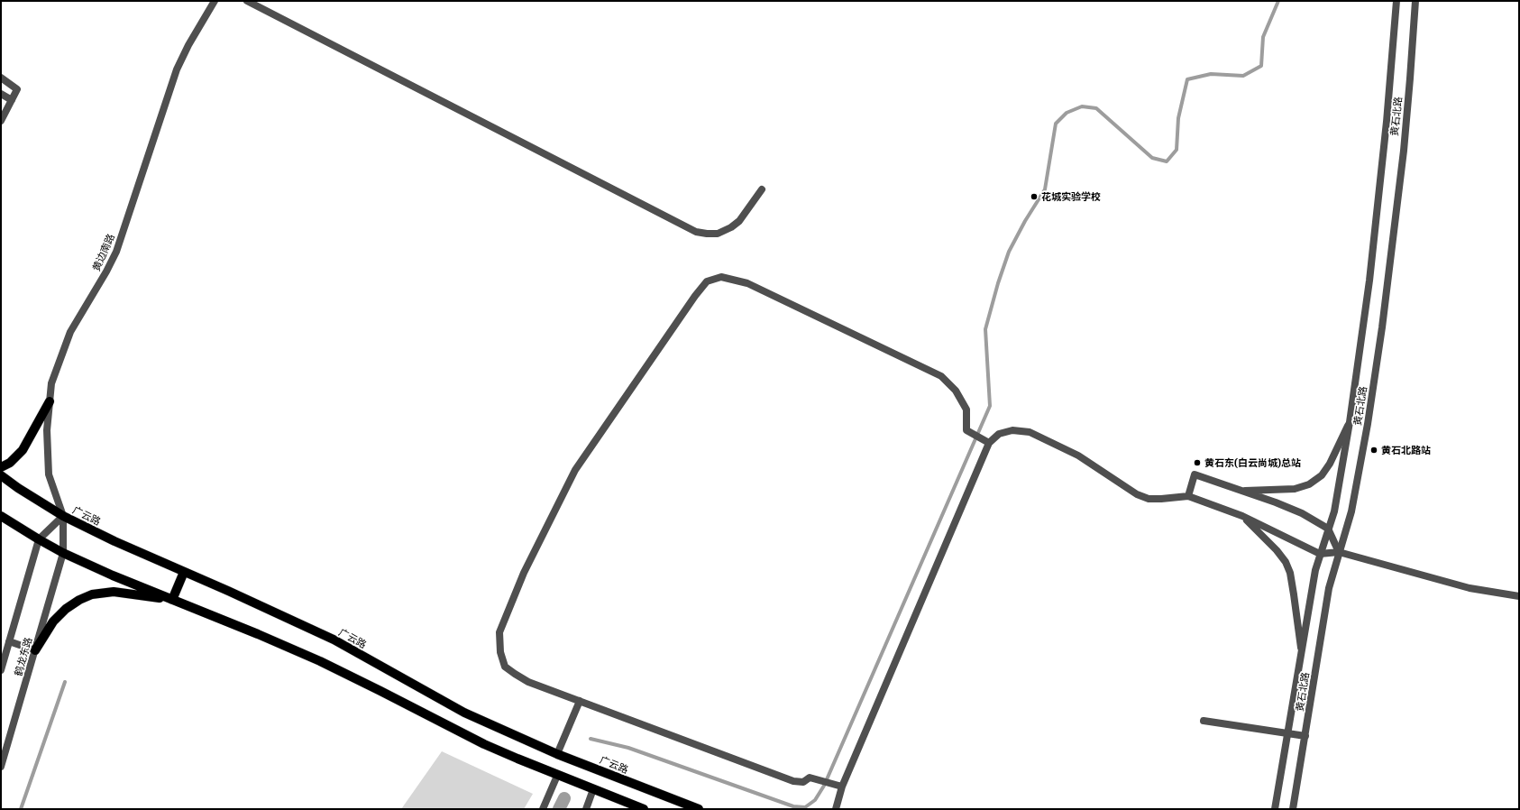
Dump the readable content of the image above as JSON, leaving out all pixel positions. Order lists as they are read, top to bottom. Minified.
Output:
{"streets":{"main road":["广云路"],"street":["黄石北路","黄边南路","鹤龙东路"]},"crossings":[["黄边南路","广云路"],["黄边南路","鹤龙东路"],["广云路","鹤龙东路"]],"places":["花城实验学校","黄石北路站","黄石东(白云尚城)总站"]}
